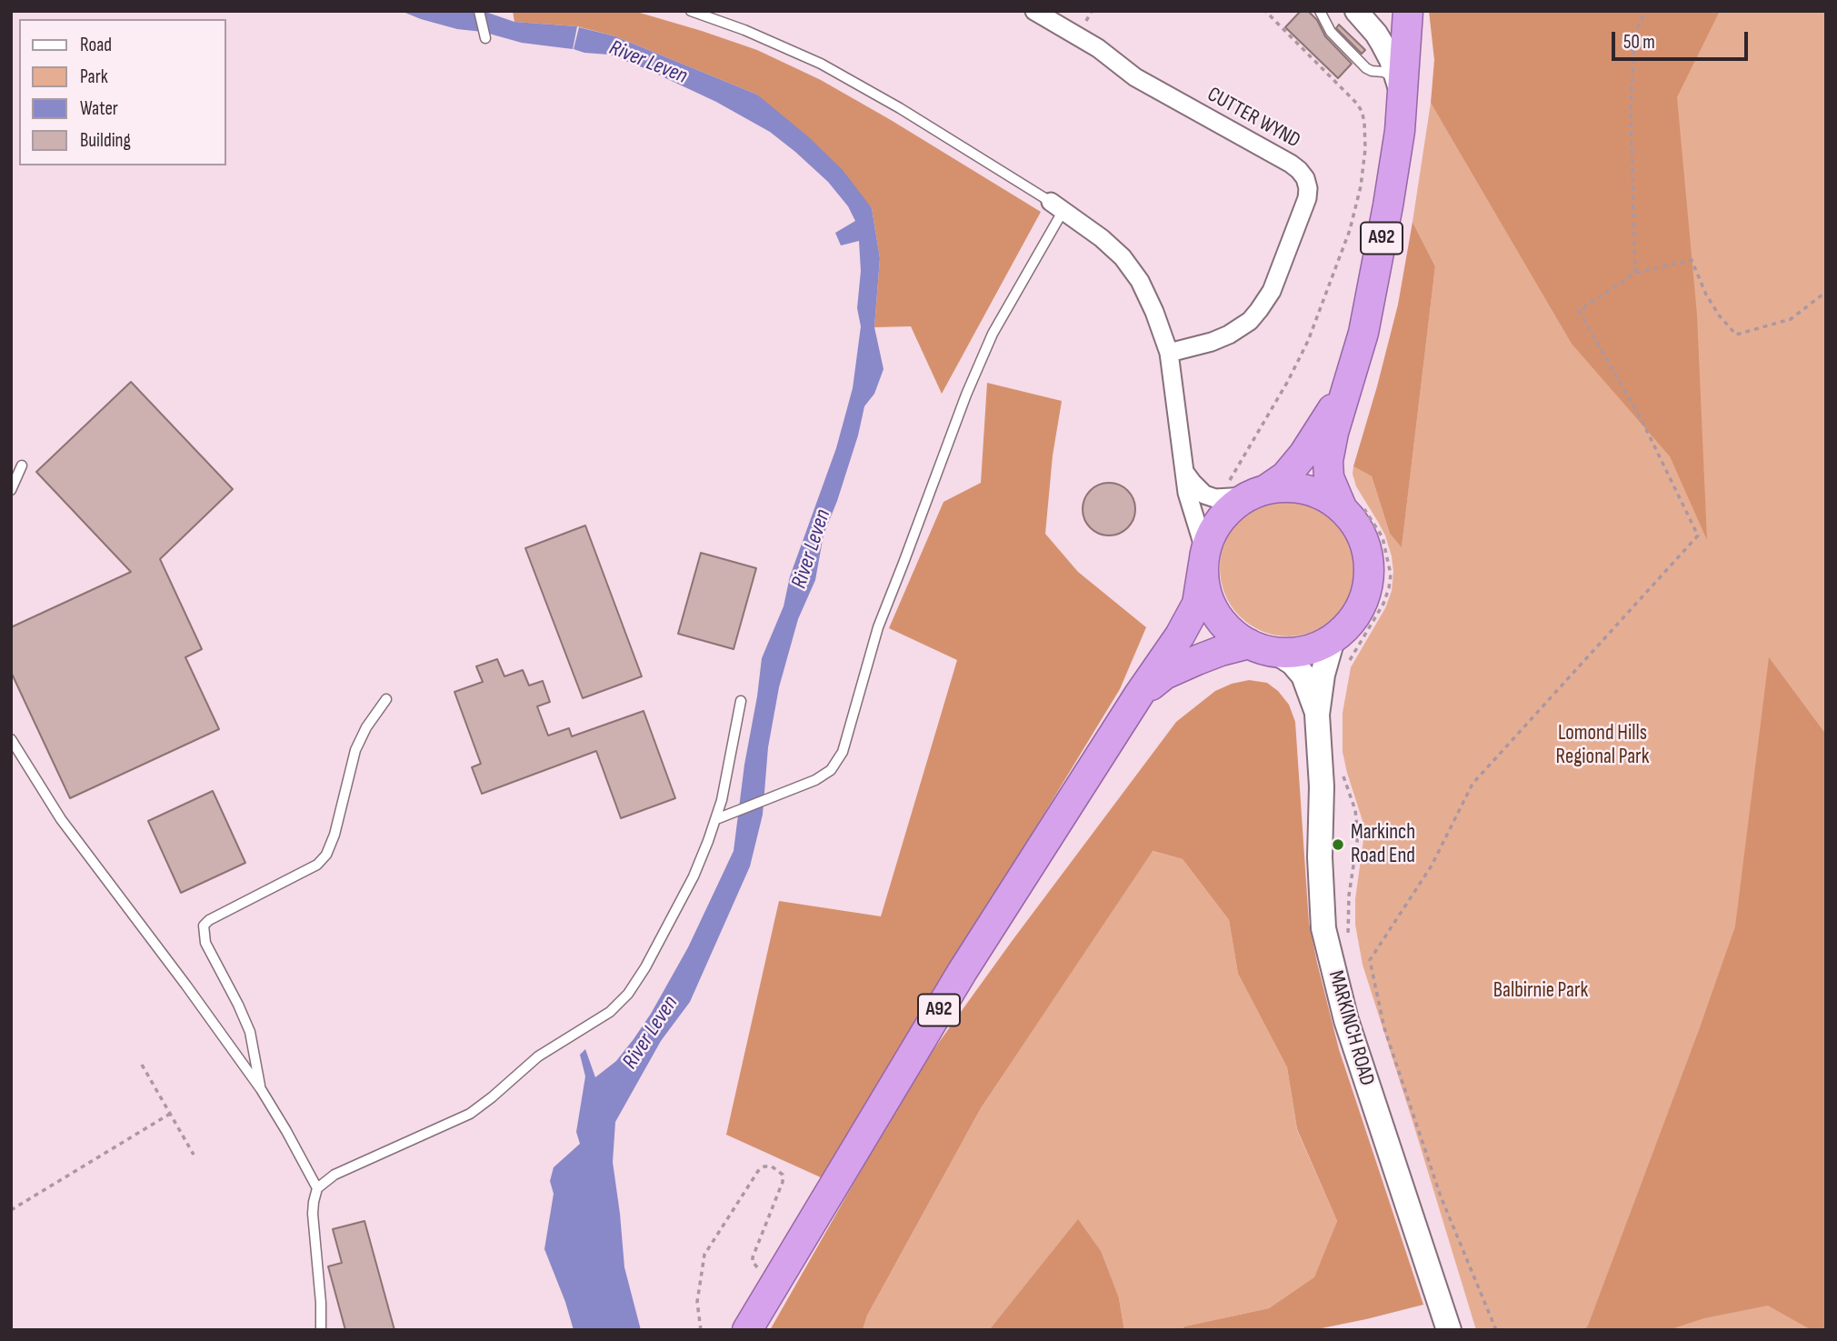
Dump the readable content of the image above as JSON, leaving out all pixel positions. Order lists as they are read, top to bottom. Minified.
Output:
{"streets":{"highway":["A92"],"main road":["MARKINCH ROAD"],"street":["CUTTER WYND"]},"crossings":[["A92","MARKINCH ROAD"]],"water":["River Leven"],"parks":["Lomond Hills Regional Park","Balbirnie Park"],"places":["Markinch Road End"],"legend":["Road","Park","Water","Building"],"scale_bar":"50 m"}
